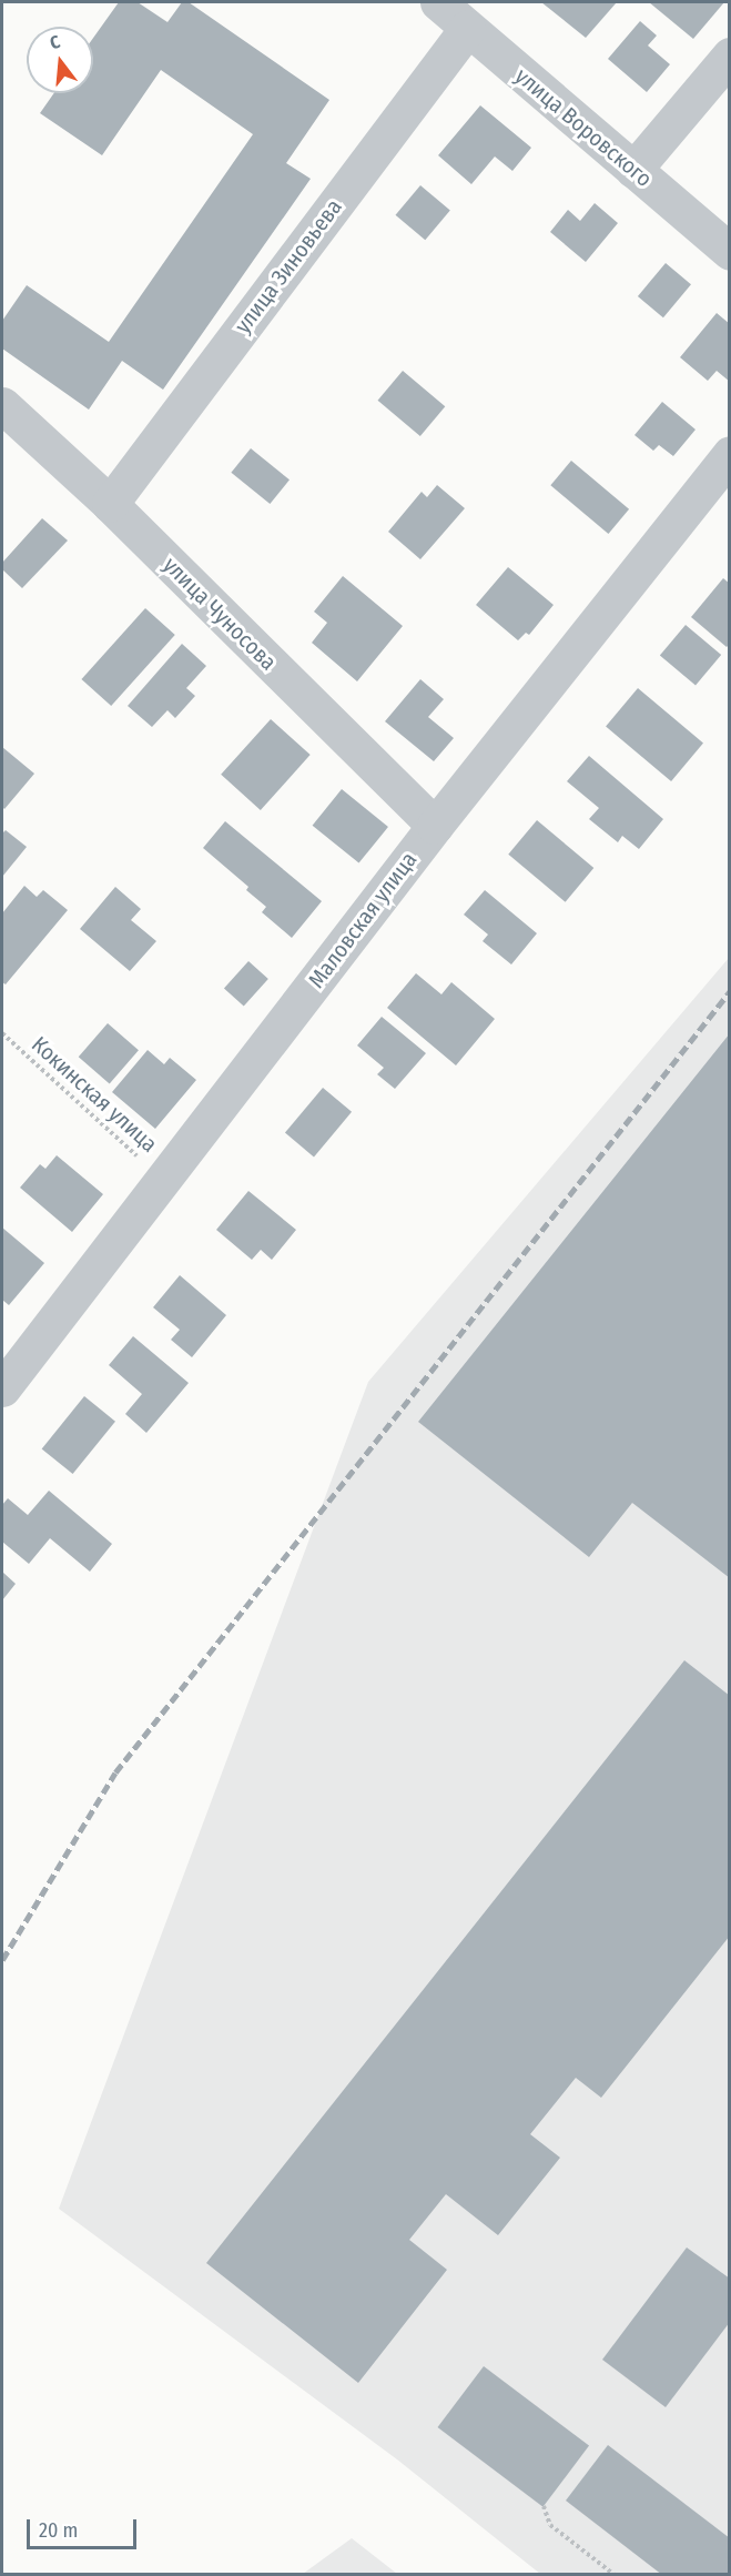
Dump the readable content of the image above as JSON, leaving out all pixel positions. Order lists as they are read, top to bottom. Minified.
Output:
{"streets":{"street":["улица Воровского","улица Зиновьева","улица Чуносова","Маловская улица"],"path":["Кокинская улица"]},"crossings":[["улица Воровского","улица Зиновьева"],["улица Зиновьева","улица Чуносова"],["улица Чуносова","Маловская улица"],["Маловская улица","Кокинская улица"]],"scale_bar":"20 m","north":"top"}
